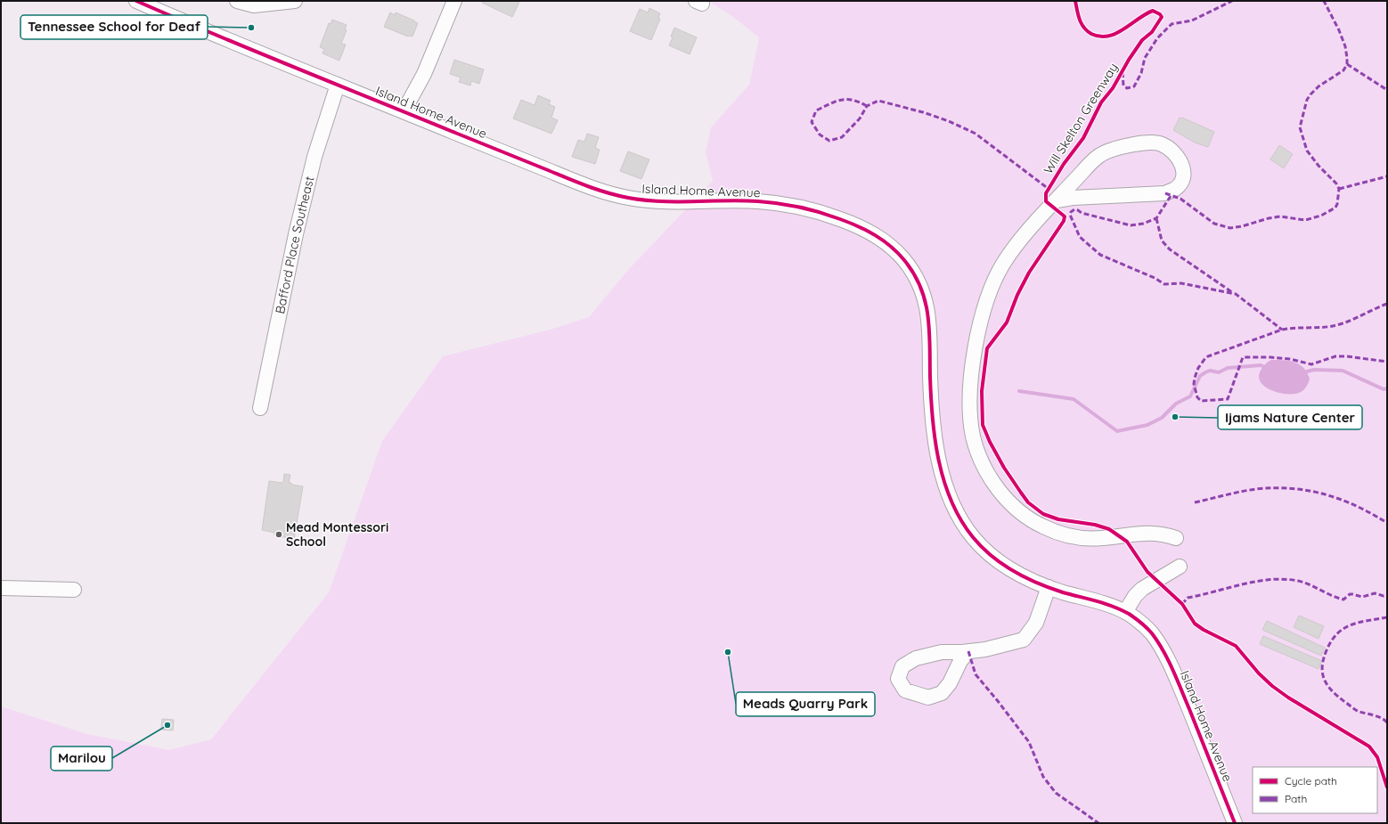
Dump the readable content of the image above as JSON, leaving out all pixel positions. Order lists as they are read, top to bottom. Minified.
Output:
{"streets":{"street":["Island Home Avenue","Bafford Place Southeast"],"cycle path":["Will Skelton Greenway"]},"crossings":[["Island Home Avenue","Bafford Place Southeast"]],"places":["Tennessee School for Deaf","Ijams Nature Center","Mead Montessori School","Meads Quarry Park","Marilou"],"legend":["Cycle path","Path"]}
